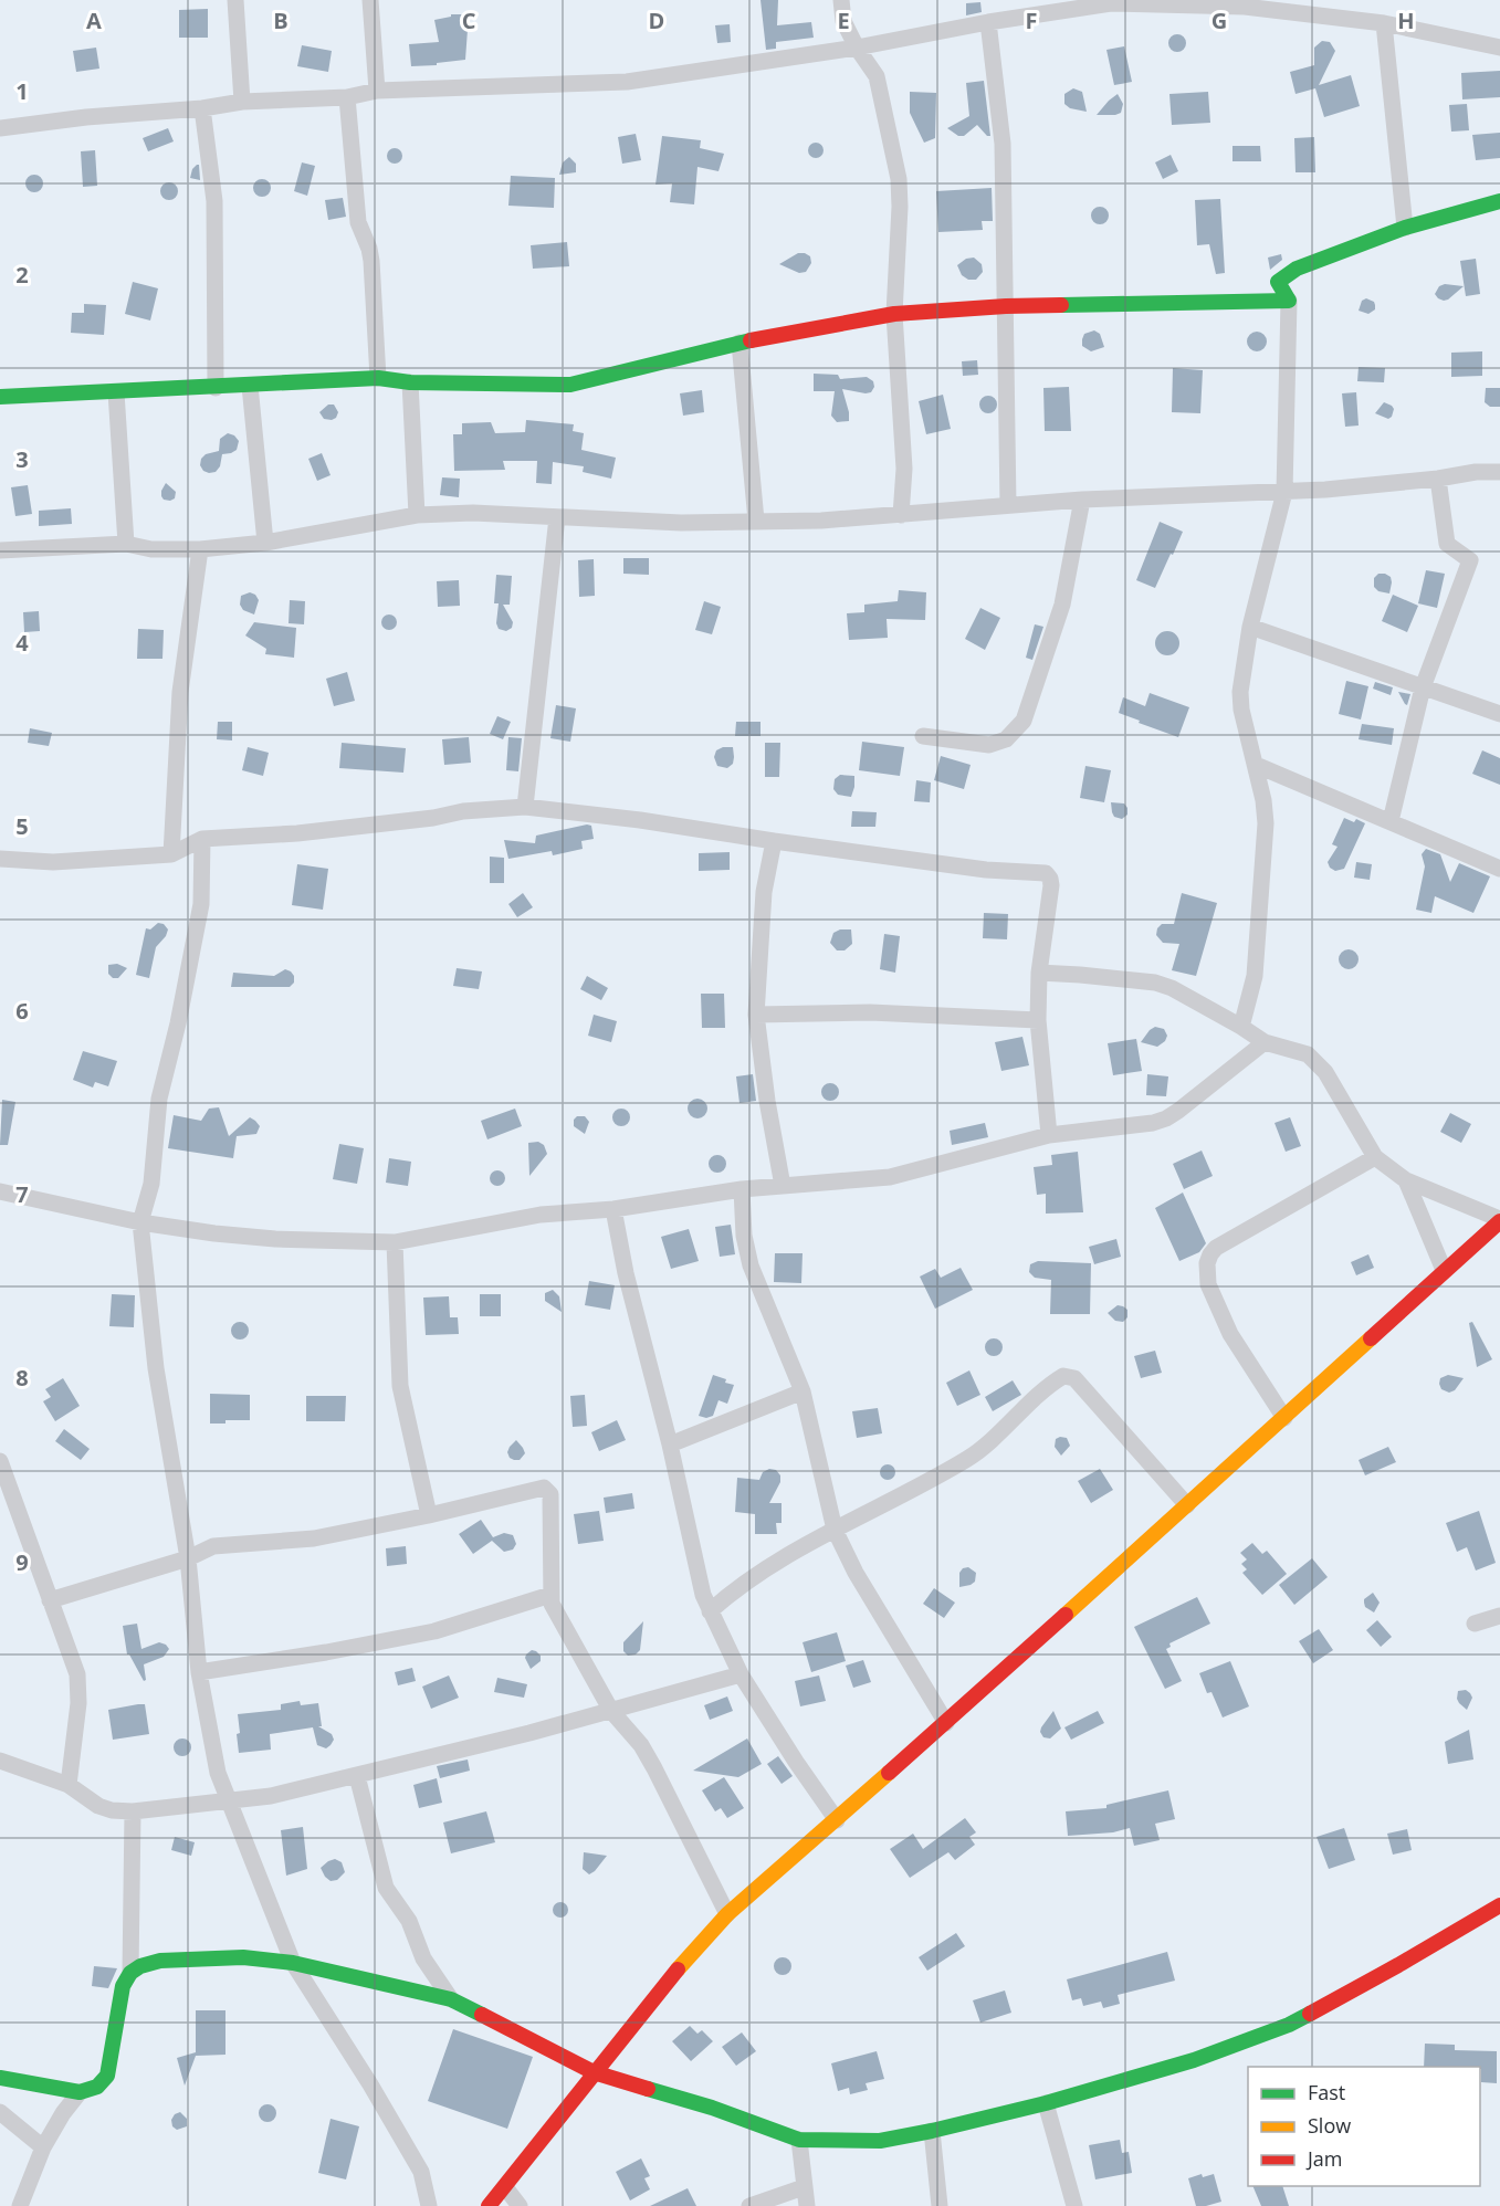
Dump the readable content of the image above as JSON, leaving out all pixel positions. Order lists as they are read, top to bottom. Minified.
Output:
{"legend":["Fast","Slow","Jam"],"grid":{"columns":["A","B","C","D","E","F","G","H"],"rows":["1","2","3","4","5","6","7","8","9"]}}
